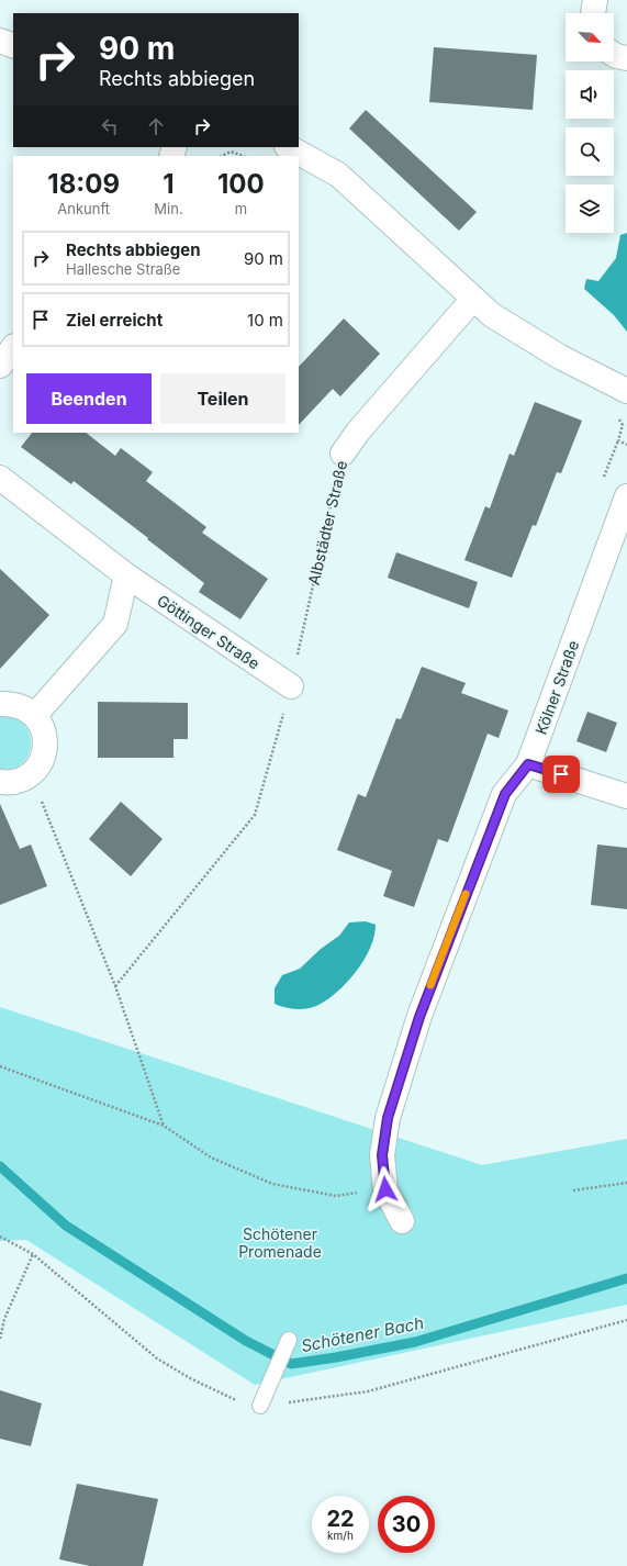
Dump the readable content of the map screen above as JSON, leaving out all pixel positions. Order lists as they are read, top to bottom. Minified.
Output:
{"streets":{"street":["Albstädter Straße","Göttinger Straße","Kölner Straße"]},"crossings":[["Albstädter Straße","Göttinger Straße"]],"water":["Schötener Bach"],"parks":["Schötener Promenade"],"north":"bottom right","page":{"turn":["90 m","Rechts abbiegen"],"eta":["18:09","Ankunft","1","Min.","100","m"],"list":[{"name":"Rechts abbiegen","note":"Hallesche Straße","value":"90 m"},{"name":"Ziel erreicht","value":"10 m"}],"buttons":["Beenden","Teilen"],"speed":"22 km/h","limit":"30"}}
